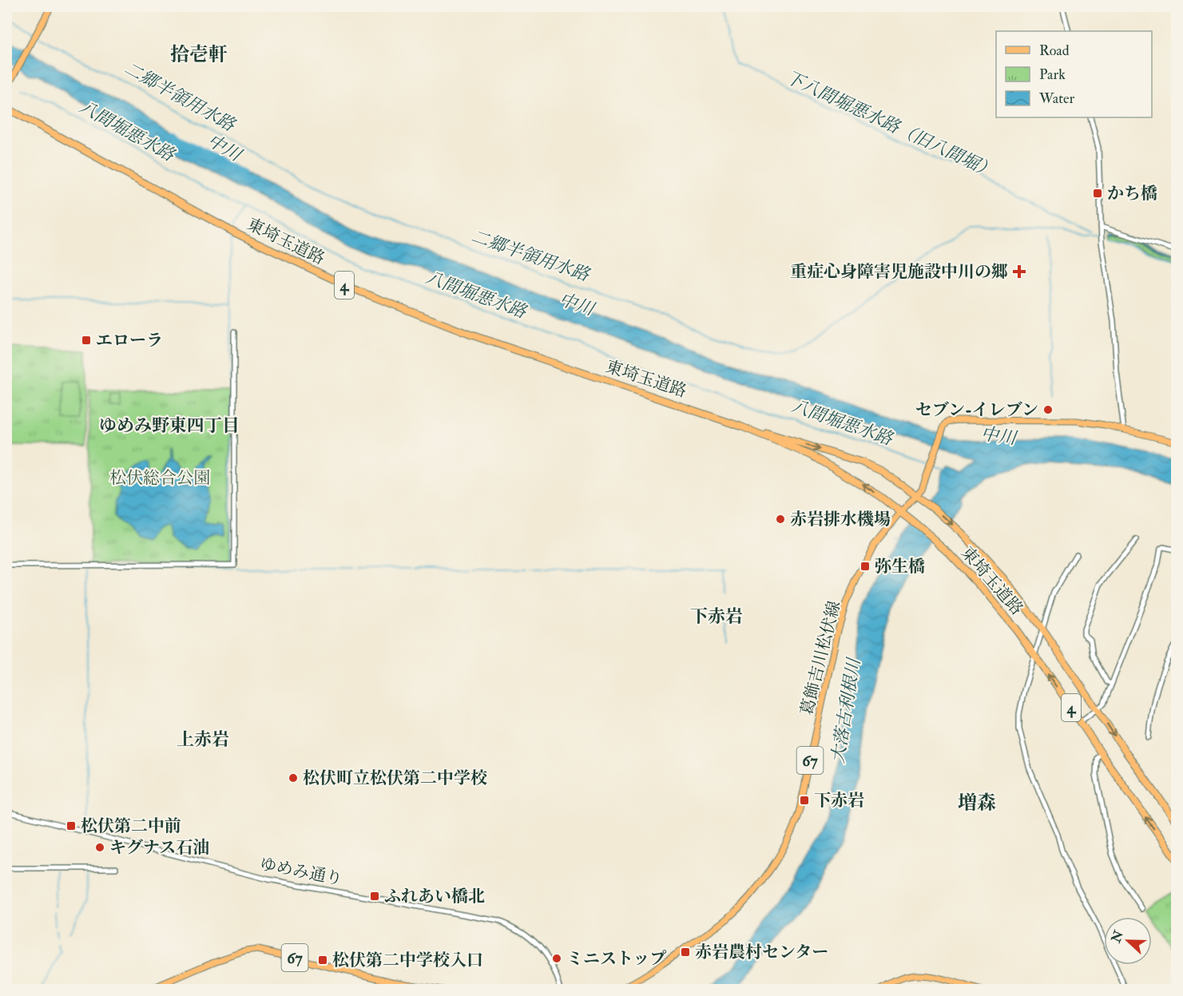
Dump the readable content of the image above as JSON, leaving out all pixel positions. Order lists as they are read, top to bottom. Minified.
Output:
{"streets":{"highway":["東埼玉道路","4"],"main road":["葛飾吉川松伏線","67"],"street":["ゆめみ通り"]},"crossings":[["東埼玉道路","葛飾吉川松伏線"]],"districts":["拾壱軒","ゆめみ野東四丁目","下赤岩","上赤岩","増森"],"water":["二郷半領用水路","下八間堀悪水路（旧八間堀）","八間堀悪水路","中川","大落古利根川"],"parks":["松伏総合公園"],"places":{"transit":["かち橋","エローラ","弥生橋","下赤岩","松伏第二中前","ふれあい橋北","赤岩農村センター","松伏第二中学校入口"],"health":["重症心身障害児施設中川の郷"],"other":["セブン-イレブン","赤岩排水機場","松伏町立松伏第二中学校","キグナス石油","ミニストップ"]},"legend":["Road","Park","Water"],"north":"left"}
